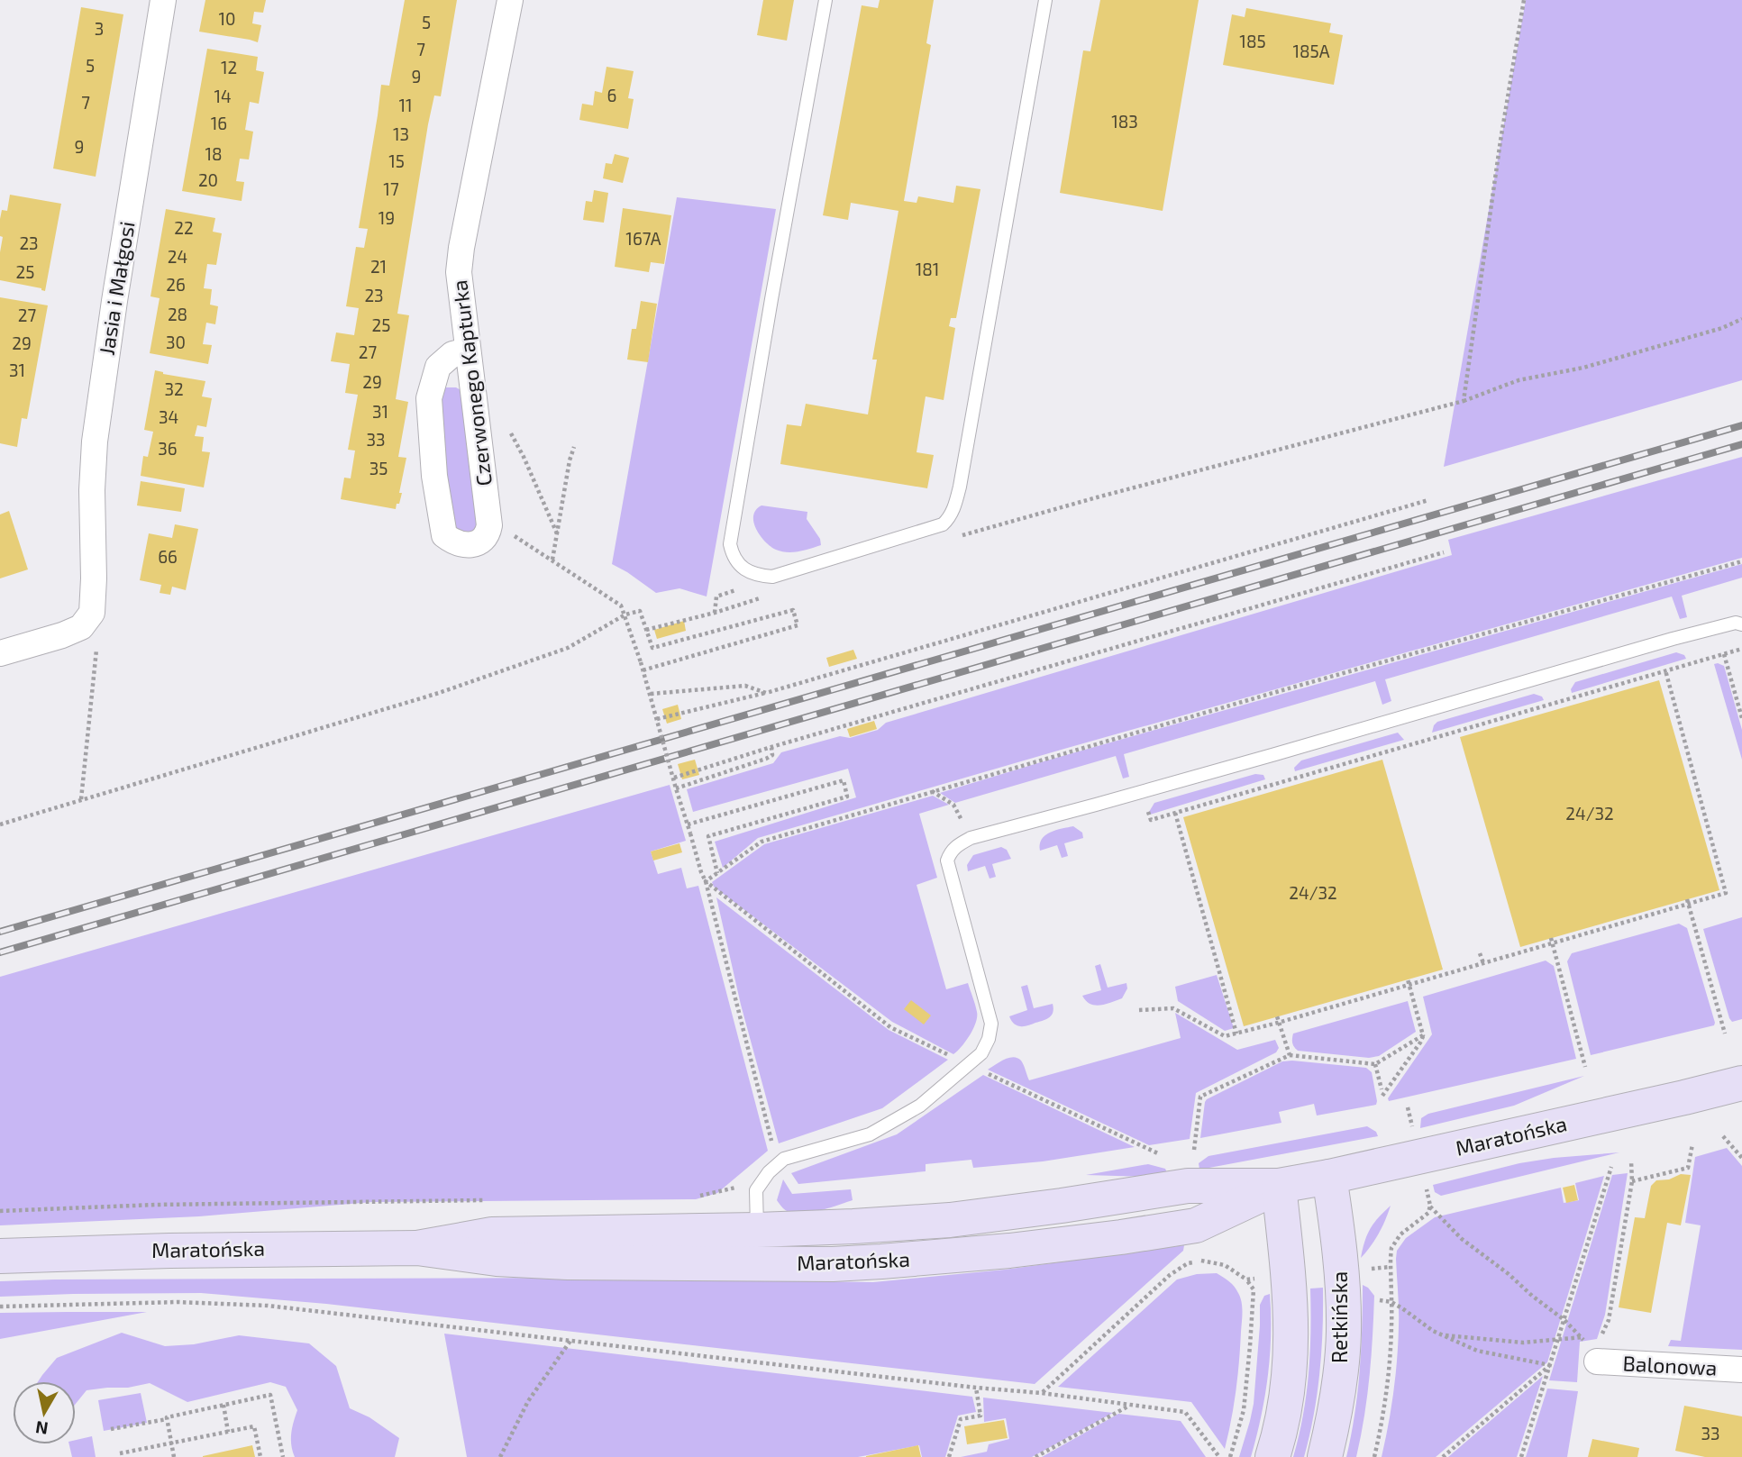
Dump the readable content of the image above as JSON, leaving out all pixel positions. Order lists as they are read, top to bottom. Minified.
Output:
{"streets":{"main road":["Maratońska","Retkińska"],"street":["Jasia i Małgosi","Czerwonego Kapturka","Balonowa"]},"crossings":[["Maratońska","Retkińska"]],"house_numbers":["10","5","3","185","7","185A","5","12","9","6","14","7","11","183","16","13","9","18","15","20","17","19","22","167A","23","24","21","181","25","26","23","28","27","25","30","29","27","31","29","32","31","34","33","36","35","66","24/32","24/32","33"],"north":"bottom"}
